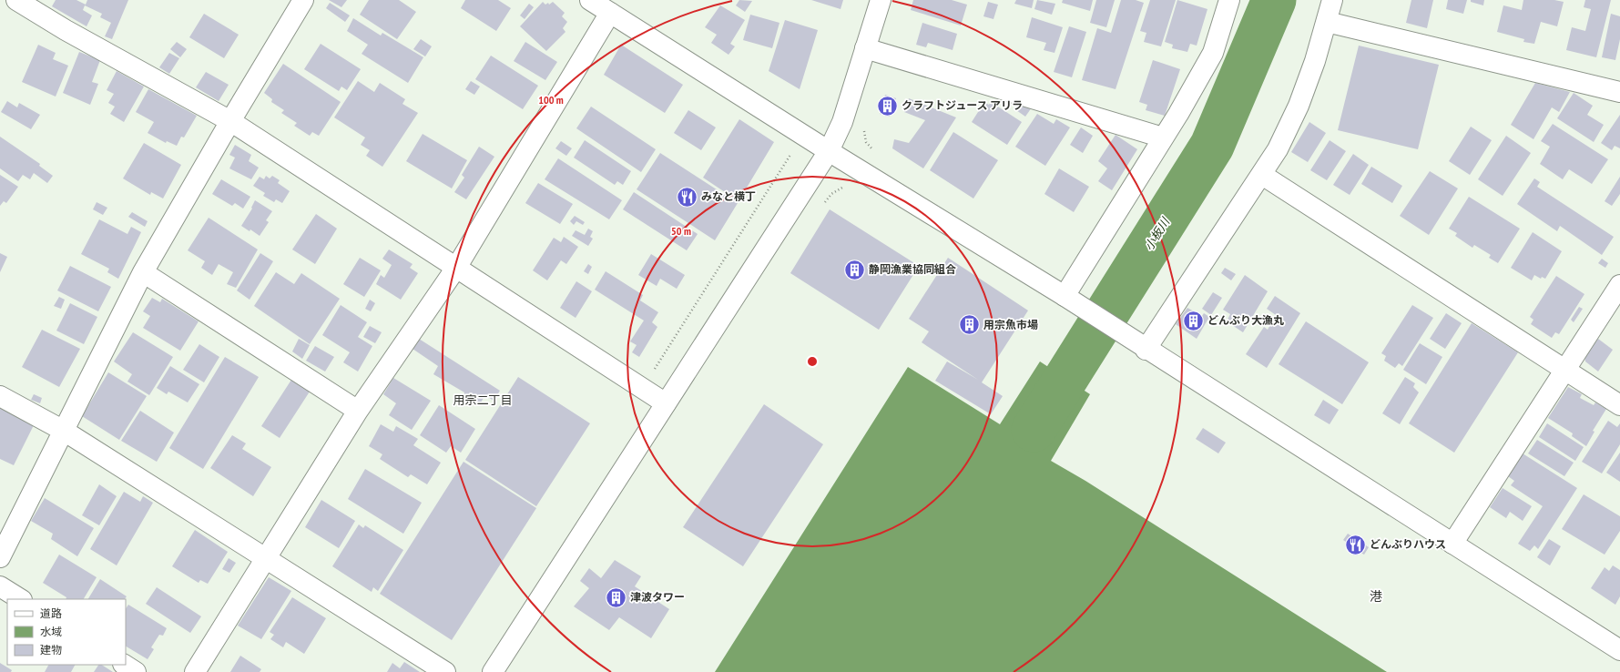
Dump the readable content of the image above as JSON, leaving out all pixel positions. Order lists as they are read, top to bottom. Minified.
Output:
{"districts":["用宗二丁目","港"],"water":["小板川"],"places":{"building":["クラフトジュース アリラ","静岡漁業協同組合","どんぶり大漁丸","用宗魚市場","津波タワー"],"restaurant":["みなと横丁","どんぶりハウス"]},"legend":["道路","水域","建物"],"rings":["100 m","50 m"]}
